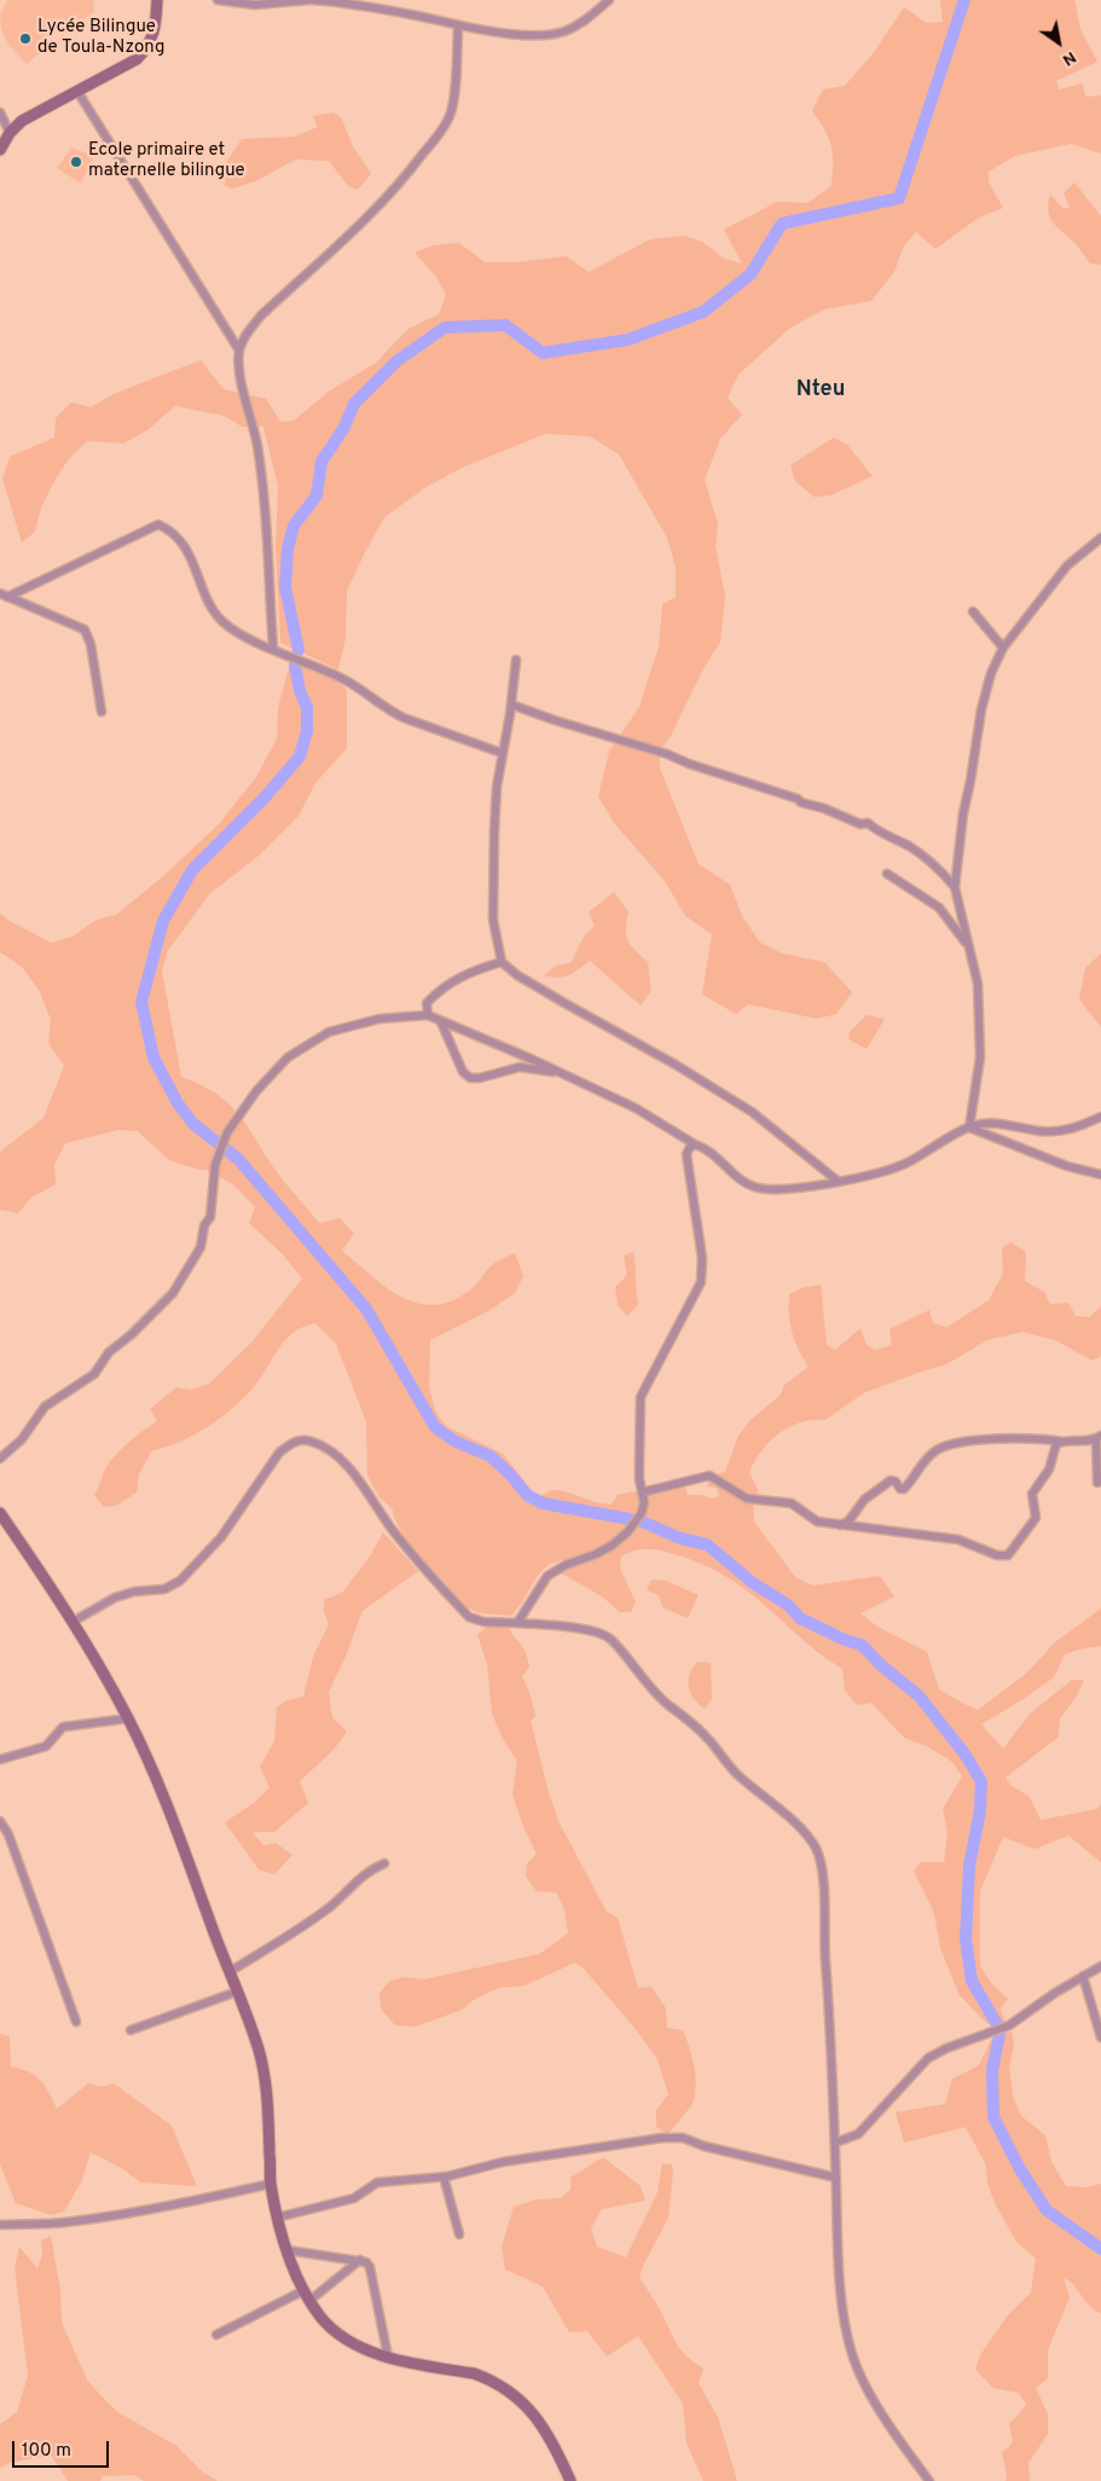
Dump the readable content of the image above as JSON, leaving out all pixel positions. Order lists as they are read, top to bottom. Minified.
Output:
{"districts":["Nteu"],"places":["Lycée Bilingue de Toula-Nzong","Ecole primaire et maternelle bilingue"],"scale_bar":"100 m","north":"bottom right"}
